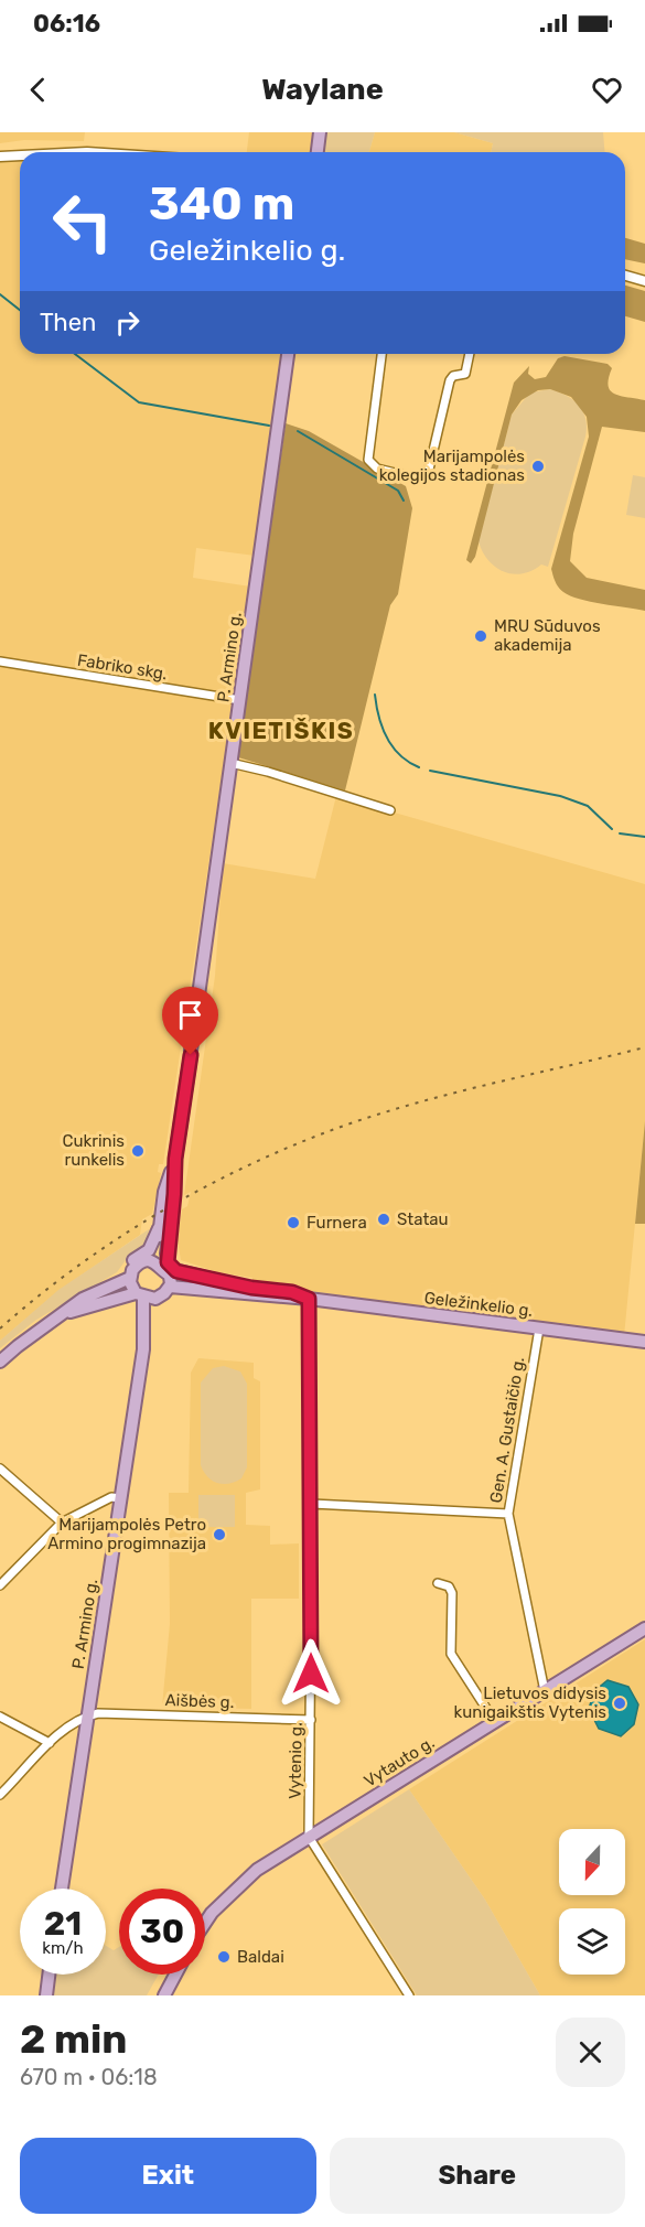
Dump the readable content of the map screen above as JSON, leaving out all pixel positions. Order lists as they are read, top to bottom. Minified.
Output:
{"streets":{"main road":["P. Armino g.","Geležinkelio g.","Vytauto g."],"street":["Fabriko skg.","Gen. A. Gustaičio g.","Aišbės g.","Vytenio g."]},"crossings":[["P. Armino g.","Fabriko skg."],["P. Armino g.","Geležinkelio g."],["P. Armino g.","Aišbės g."],["Geležinkelio g.","Gen. A. Gustaičio g."],["Geležinkelio g.","Vytenio g."],["Gen. A. Gustaičio g.","Vytauto g."],["Aišbės g.","Vytenio g."],["Vytenio g.","Vytauto g."]],"districts":["KVIETIŠKIS"],"places":["Marijampolės kolegijos stadionas","MRU Sūduvos akademija","Cukrinis runkelis","Statau","Furnera","Marijampolės Petro Armino progimnazija","Lietuvos didysis kunigaikštis Vytenis","Baldai"],"north":"bottom","page":{"status":"06:16","header":"Waylane","turn":["340 m","Geležinkelio g."],"then":"Then","speed":"21 km/h","limit":"30","heading":["2 min","670 m · 06:18"],"buttons":["Exit","Share"]}}
